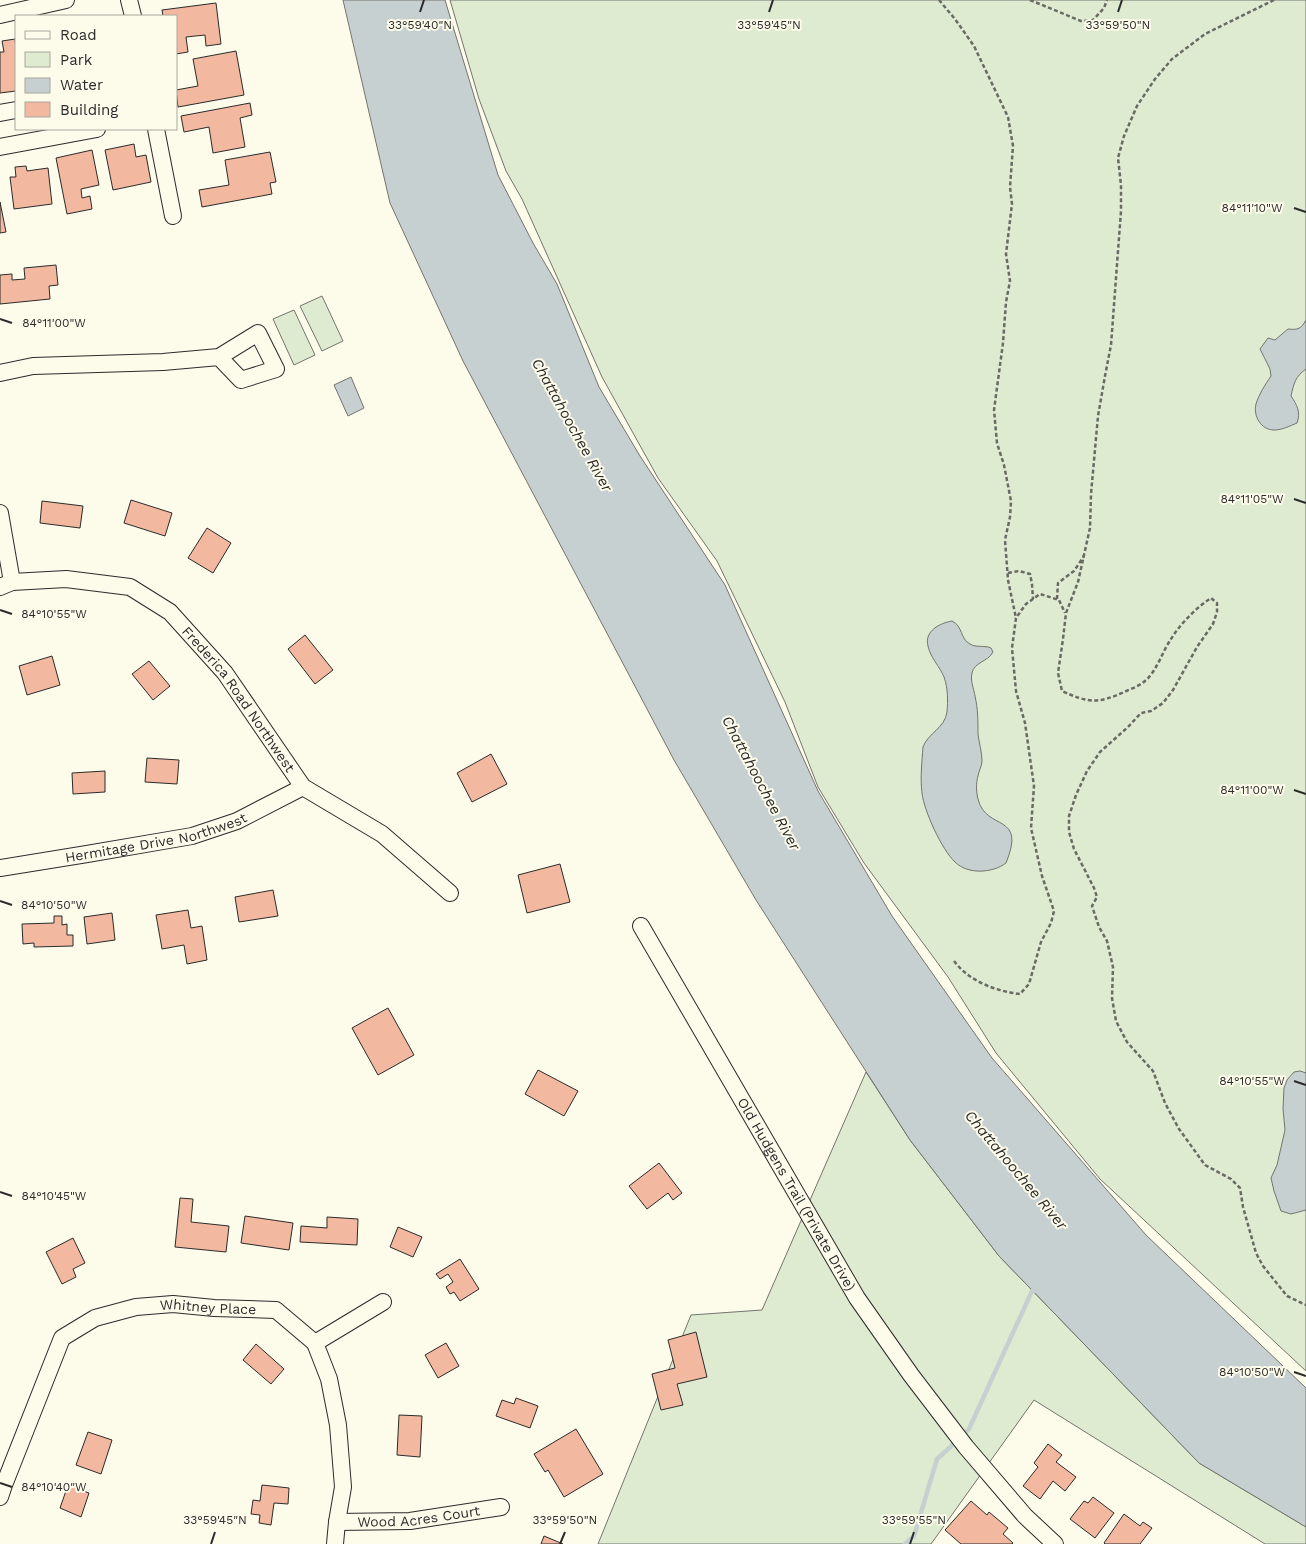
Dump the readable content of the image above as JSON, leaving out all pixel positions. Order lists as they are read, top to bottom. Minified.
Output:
{"streets":{"street":["Frederica Road Northwest","Hermitage Drive Northwest","Old Hudgens Trail (Private Drive)","Whitney Place","Wood Acres Court"]},"crossings":[["Frederica Road Northwest","Hermitage Drive Northwest"],["Whitney Place","Wood Acres Court"]],"water":["Chattahoochee River"],"legend":["Road","Park","Water","Building"],"coordinates":["33°59'45\"N","33°59'50\"N","33°59'40\"N","84°11'10\"W","84°11'00\"W","84°11'05\"W","84°10'55\"W","84°10'50\"W","84°10'45\"W","84°10'40\"W","33°59'55\"N"]}
